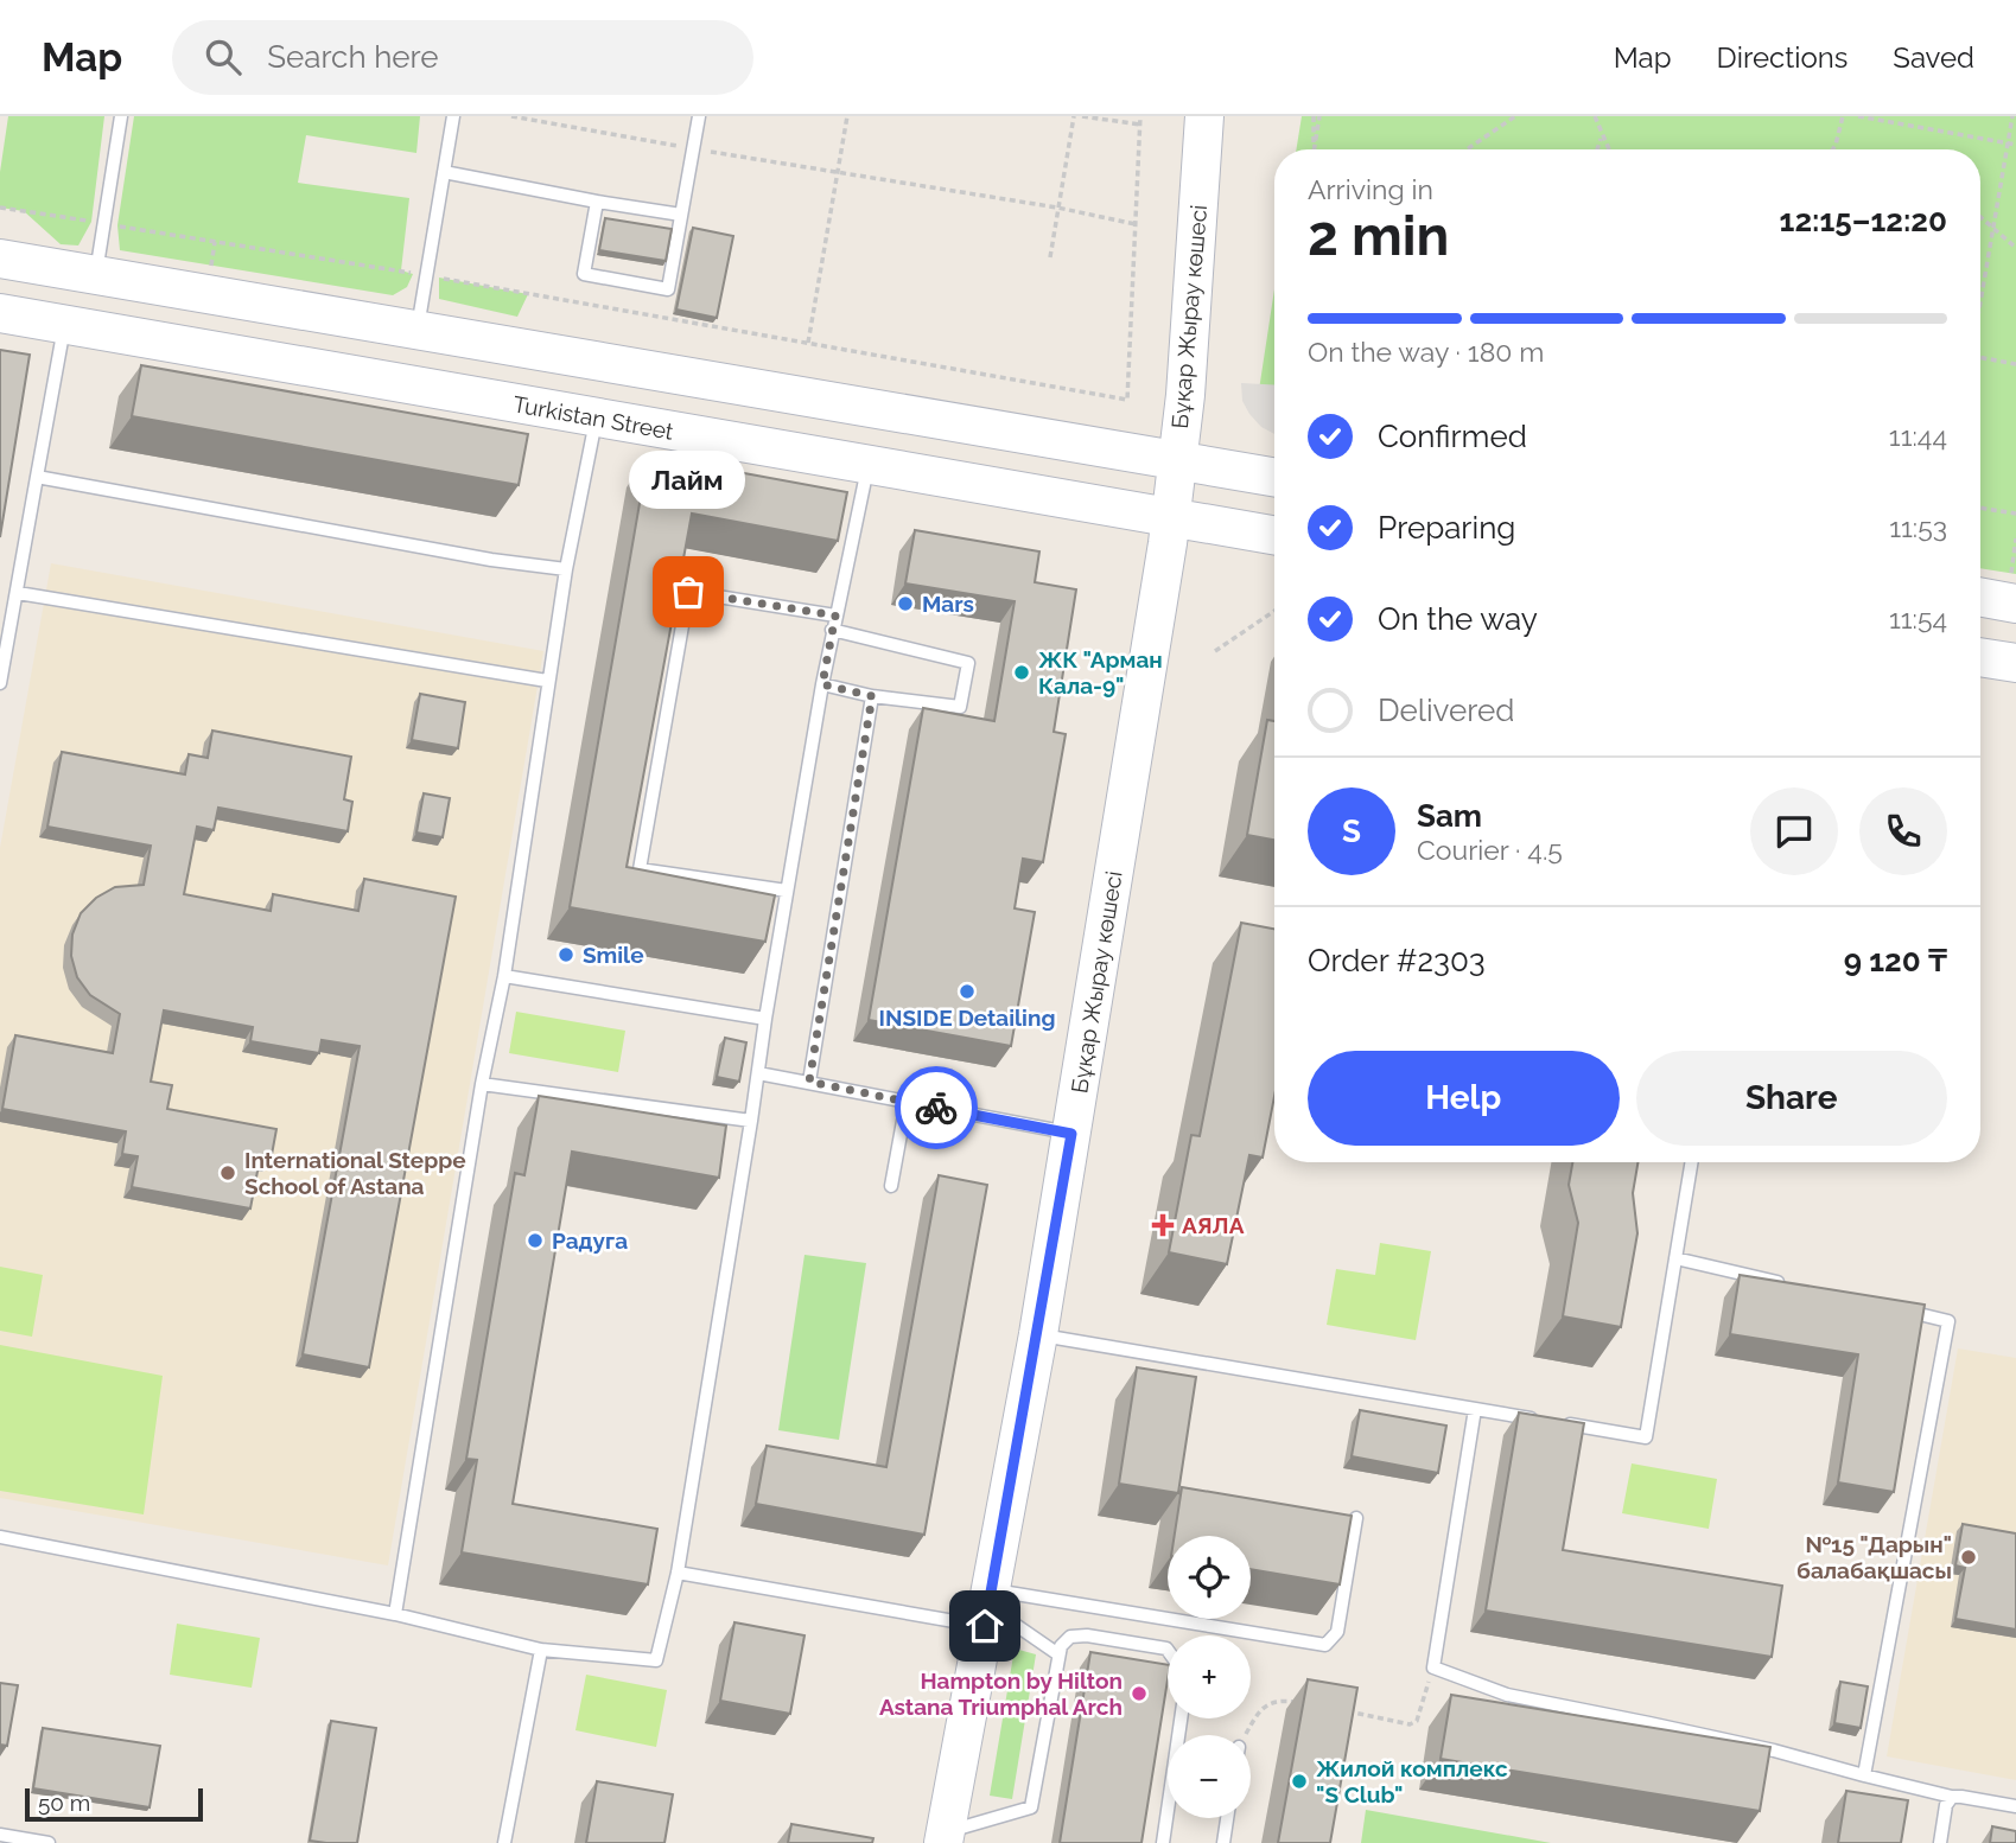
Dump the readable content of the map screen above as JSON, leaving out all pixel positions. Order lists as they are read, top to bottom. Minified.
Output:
{"streets":{"main road":["Бұқар Жырау көшесі","Turkistan Street"]},"crossings":[["Бұқар Жырау көшесі","Turkistan Street"]],"places":{"other":["Лайм","Mars","ЖК \"Арман Кала-9\"","Smile","INSIDE Detailing","International Steppe School of Astana","Радуга","№15 \"Дарын\" балабақшасы","Hampton by Hilton Astana Triumphal Arch","Жилой комплекс \"S Club\""],"health":["АЯЛА"]},"scale_bar":"50 m","page":{"header":"Map","search":"Search here","nav":["Map","Directions","Saved"],"heading":["2 min","Arriving in","12:15–12:20"],"panel":["Sam","Courier · 4.5","Order #2303","9 120 ₸"],"bar":"On the way · 180 m","list":[["Confirmed","11:44"],["Preparing","11:53"],["On the way","11:54"],"Delivered"],"bubble":"Лайм","round":"S","buttons":["Help","Share"],"map_buttons":["+","−"],"scale":"50 m"}}
